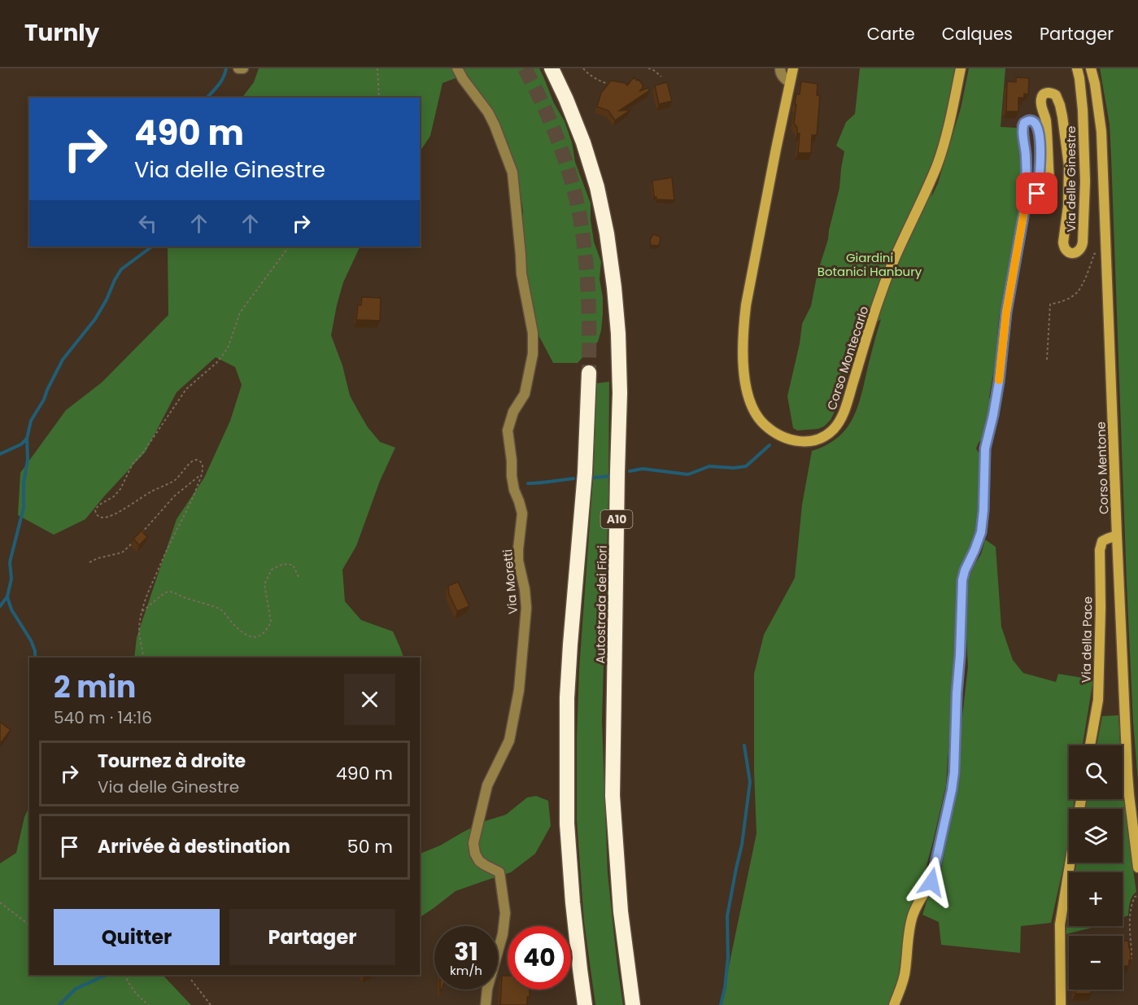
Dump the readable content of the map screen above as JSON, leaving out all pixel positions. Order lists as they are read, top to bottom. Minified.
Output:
{"streets":{"highway":["A10","Autostrada dei Fiori"],"street":["Via delle Ginestre","Corso Montecarlo","Corso Mentone","Via Moretti","Via della Pace"]},"crossings":[["Corso Mentone","Via della Pace"]],"parks":["Giardini Botanici Hanbury"],"page":{"header":"Turnly","nav":["Carte","Calques","Partager"],"turn":["490 m","Via delle Ginestre"],"heading":["2 min","540 m · 14:16"],"list":[{"name":"Tournez à droite","note":"Via delle Ginestre","value":"490 m"},{"name":"Arrivée à destination","value":"50 m"}],"map_buttons":["+","−"],"buttons":["Quitter","Partager"],"speed":"31 km/h","limit":"40"}}
